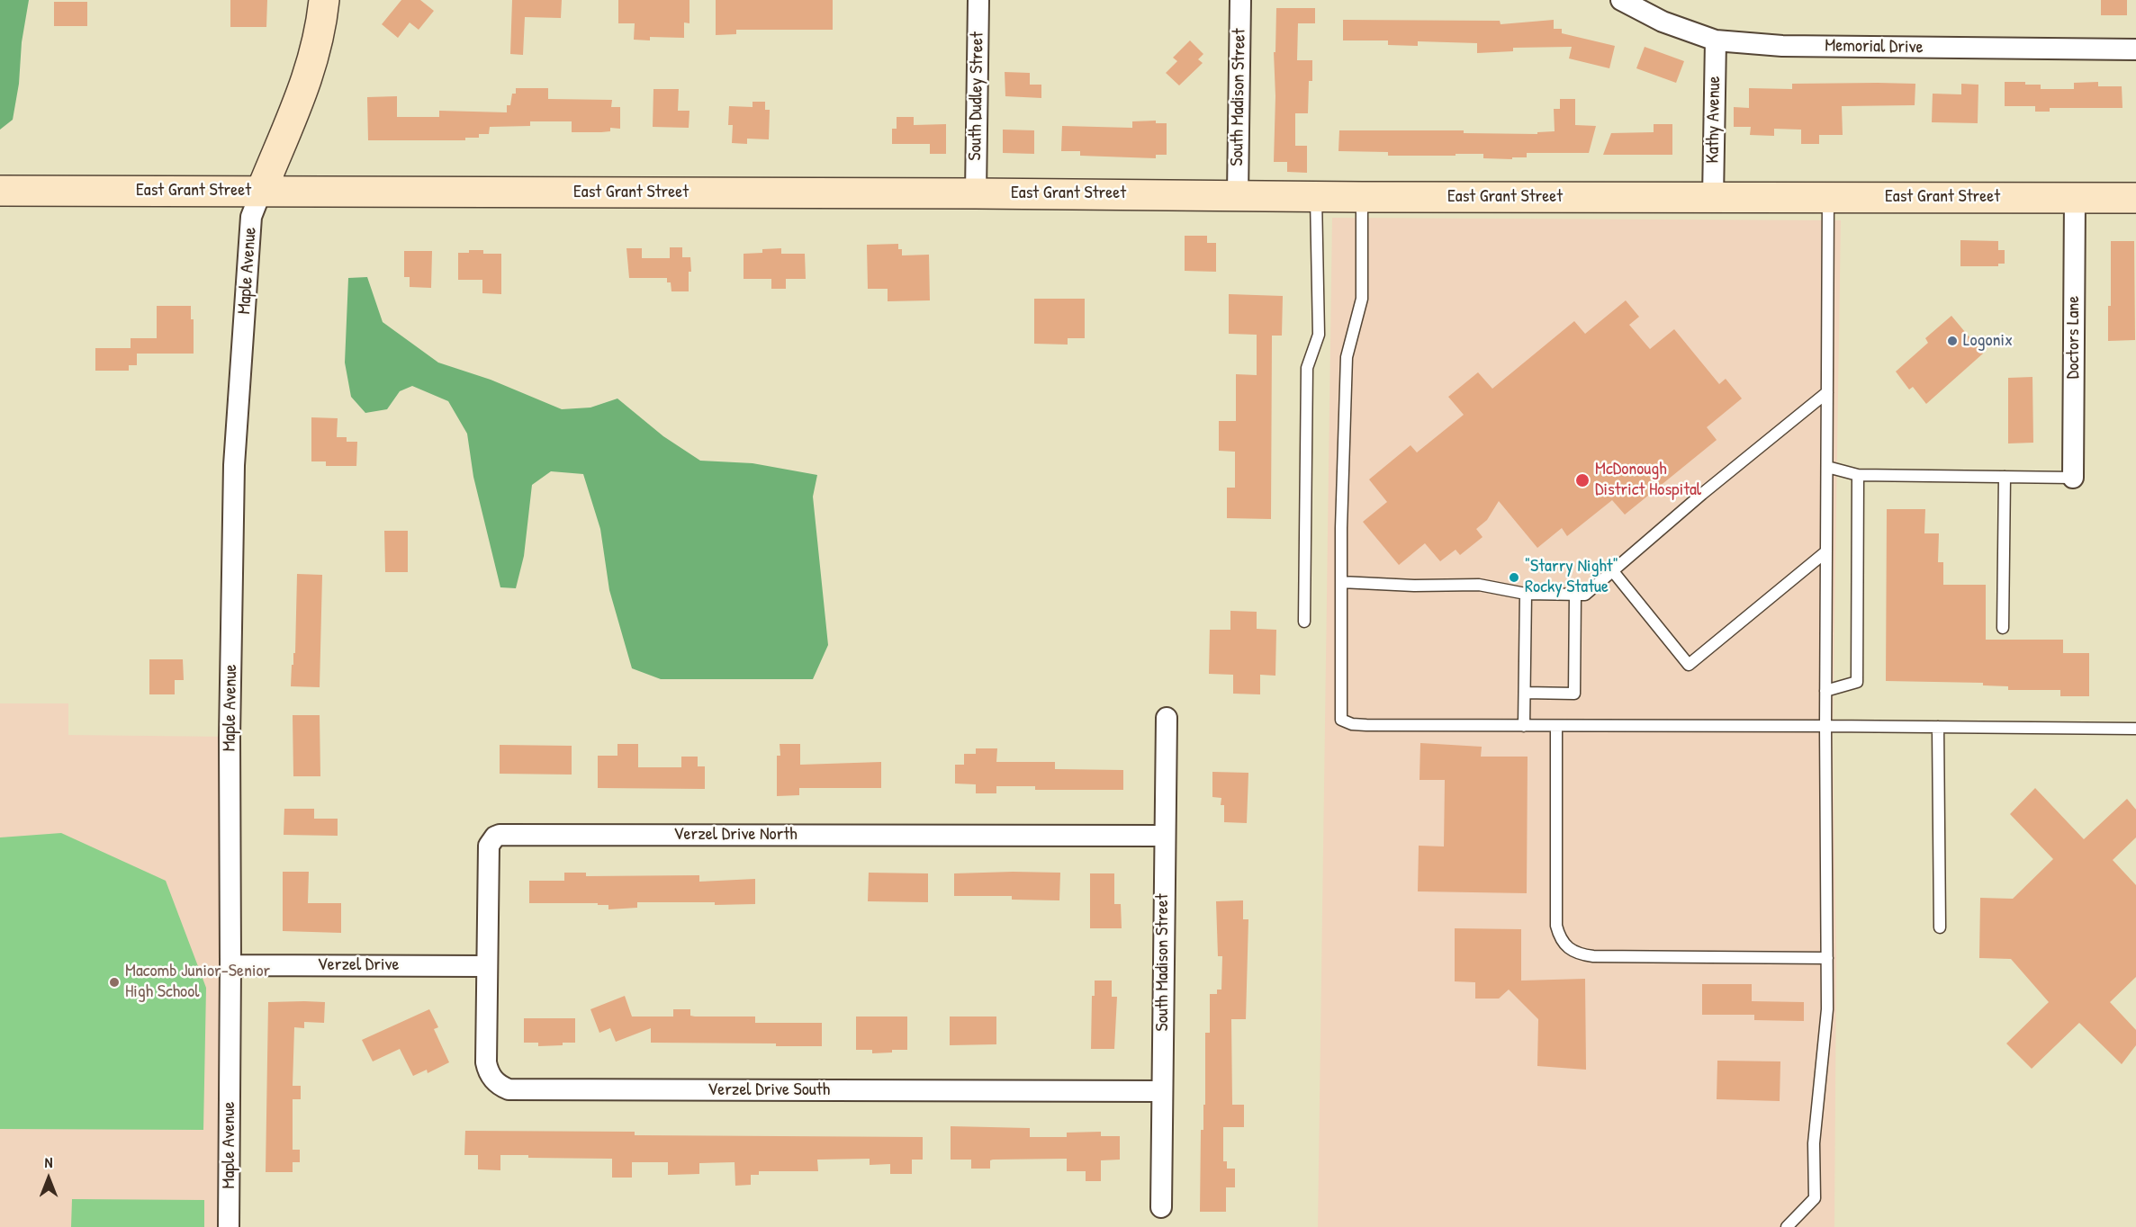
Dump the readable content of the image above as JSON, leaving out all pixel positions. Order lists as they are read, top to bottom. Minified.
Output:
{"streets":{"main road":["East Grant Street"],"street":["Memorial Drive","South Dudley Street","South Madison Street","Kathy Avenue","Maple Avenue","Doctors Lane","Verzel Drive North","Verzel Drive","Verzel Drive South"]},"crossings":[["Memorial Drive","Kathy Avenue"],["South Dudley Street","East Grant Street"],["South Madison Street","East Grant Street"],["South Madison Street","Verzel Drive North"],["South Madison Street","Verzel Drive South"],["Kathy Avenue","East Grant Street"],["East Grant Street","Maple Avenue"],["East Grant Street","Doctors Lane"],["Maple Avenue","Verzel Drive"],["Verzel Drive North","Verzel Drive"],["Verzel Drive North","Verzel Drive South"],["Verzel Drive","Verzel Drive South"]],"places":["Logonix","McDonough District Hospital","\"Starry Night\" Rocky Statue","Macomb Junior-Senior High School"],"north":"top"}
